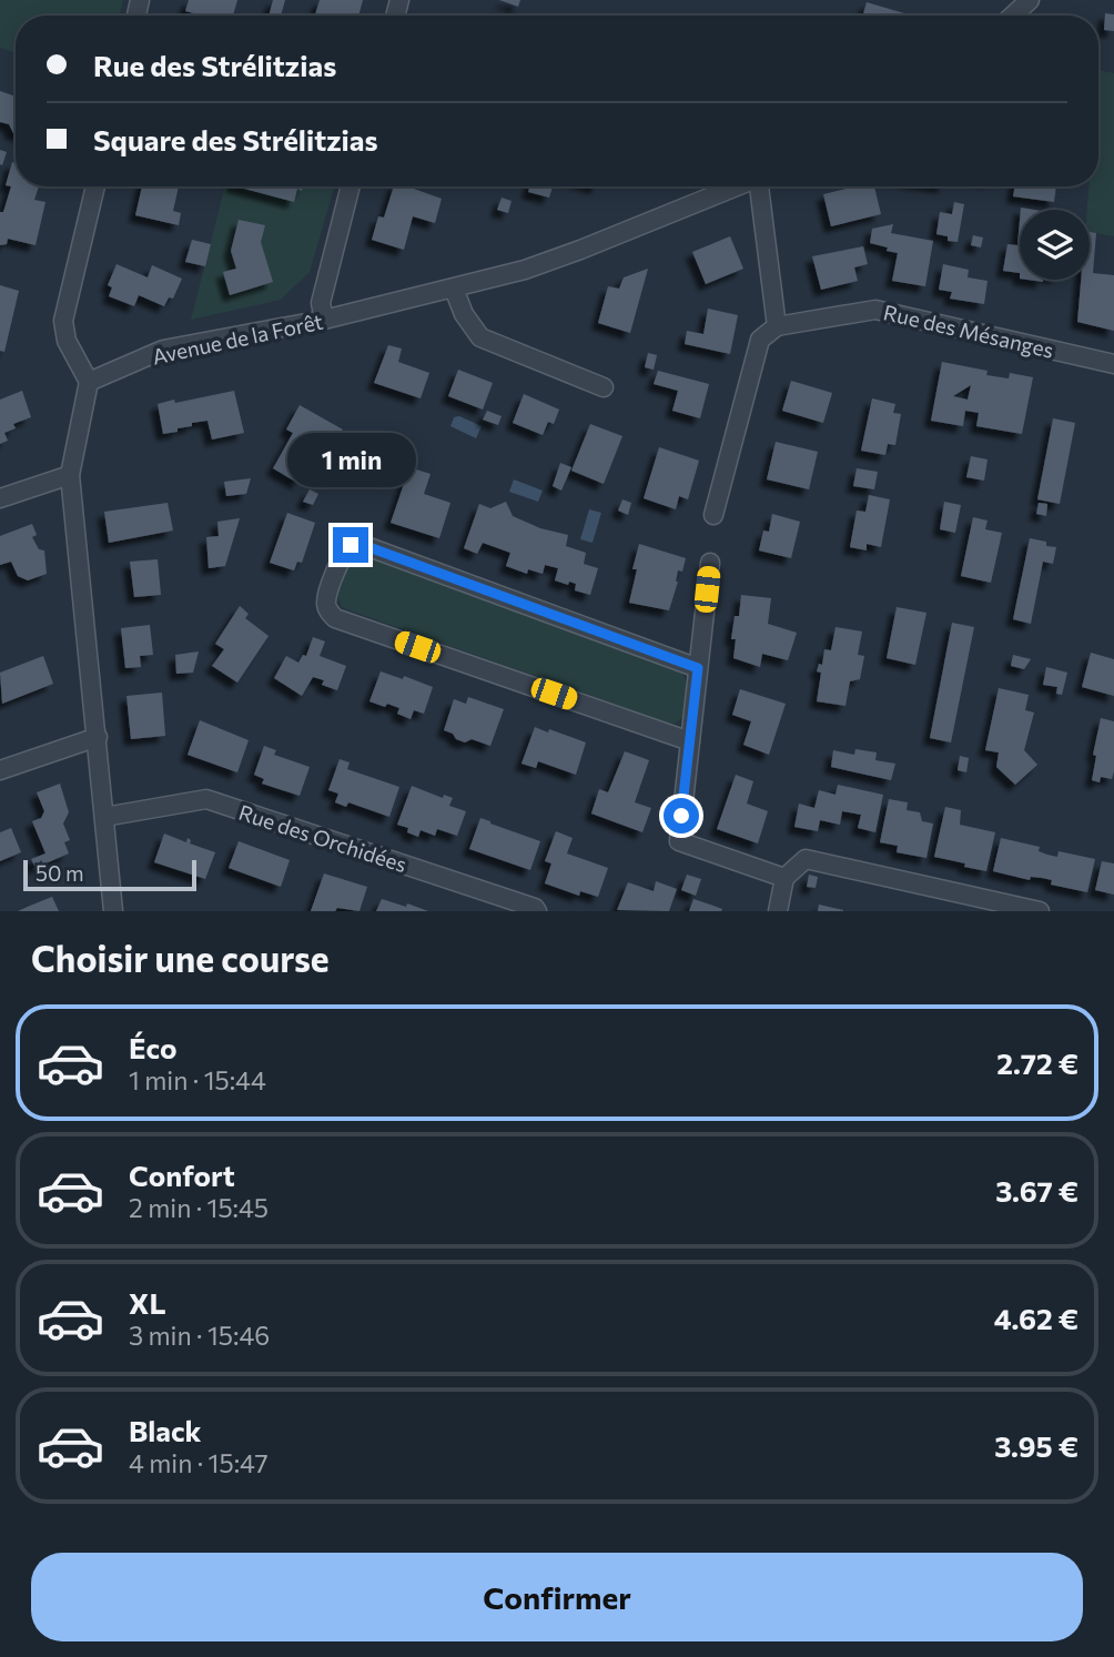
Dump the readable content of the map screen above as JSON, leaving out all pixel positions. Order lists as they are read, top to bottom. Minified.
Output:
{"streets":{"street":["Rue des Mésanges","Avenue de la Forêt","Rue des Orchidées"]},"scale_bar":"50 m","page":{"banner":["Rue des Strélitzias","Square des Strélitzias"],"bubble":"1 min","scale":"50 m","heading":"Choisir une course","list":[{"name":"Éco","note":"1 min · 15:44","value":"2.72 €"},{"name":"Confort","note":"2 min · 15:45","value":"3.67 €"},{"name":"XL","note":"3 min · 15:46","value":"4.62 €"},{"name":"Black","note":"4 min · 15:47","value":"3.95 €"}],"buttons":"Confirmer"}}
